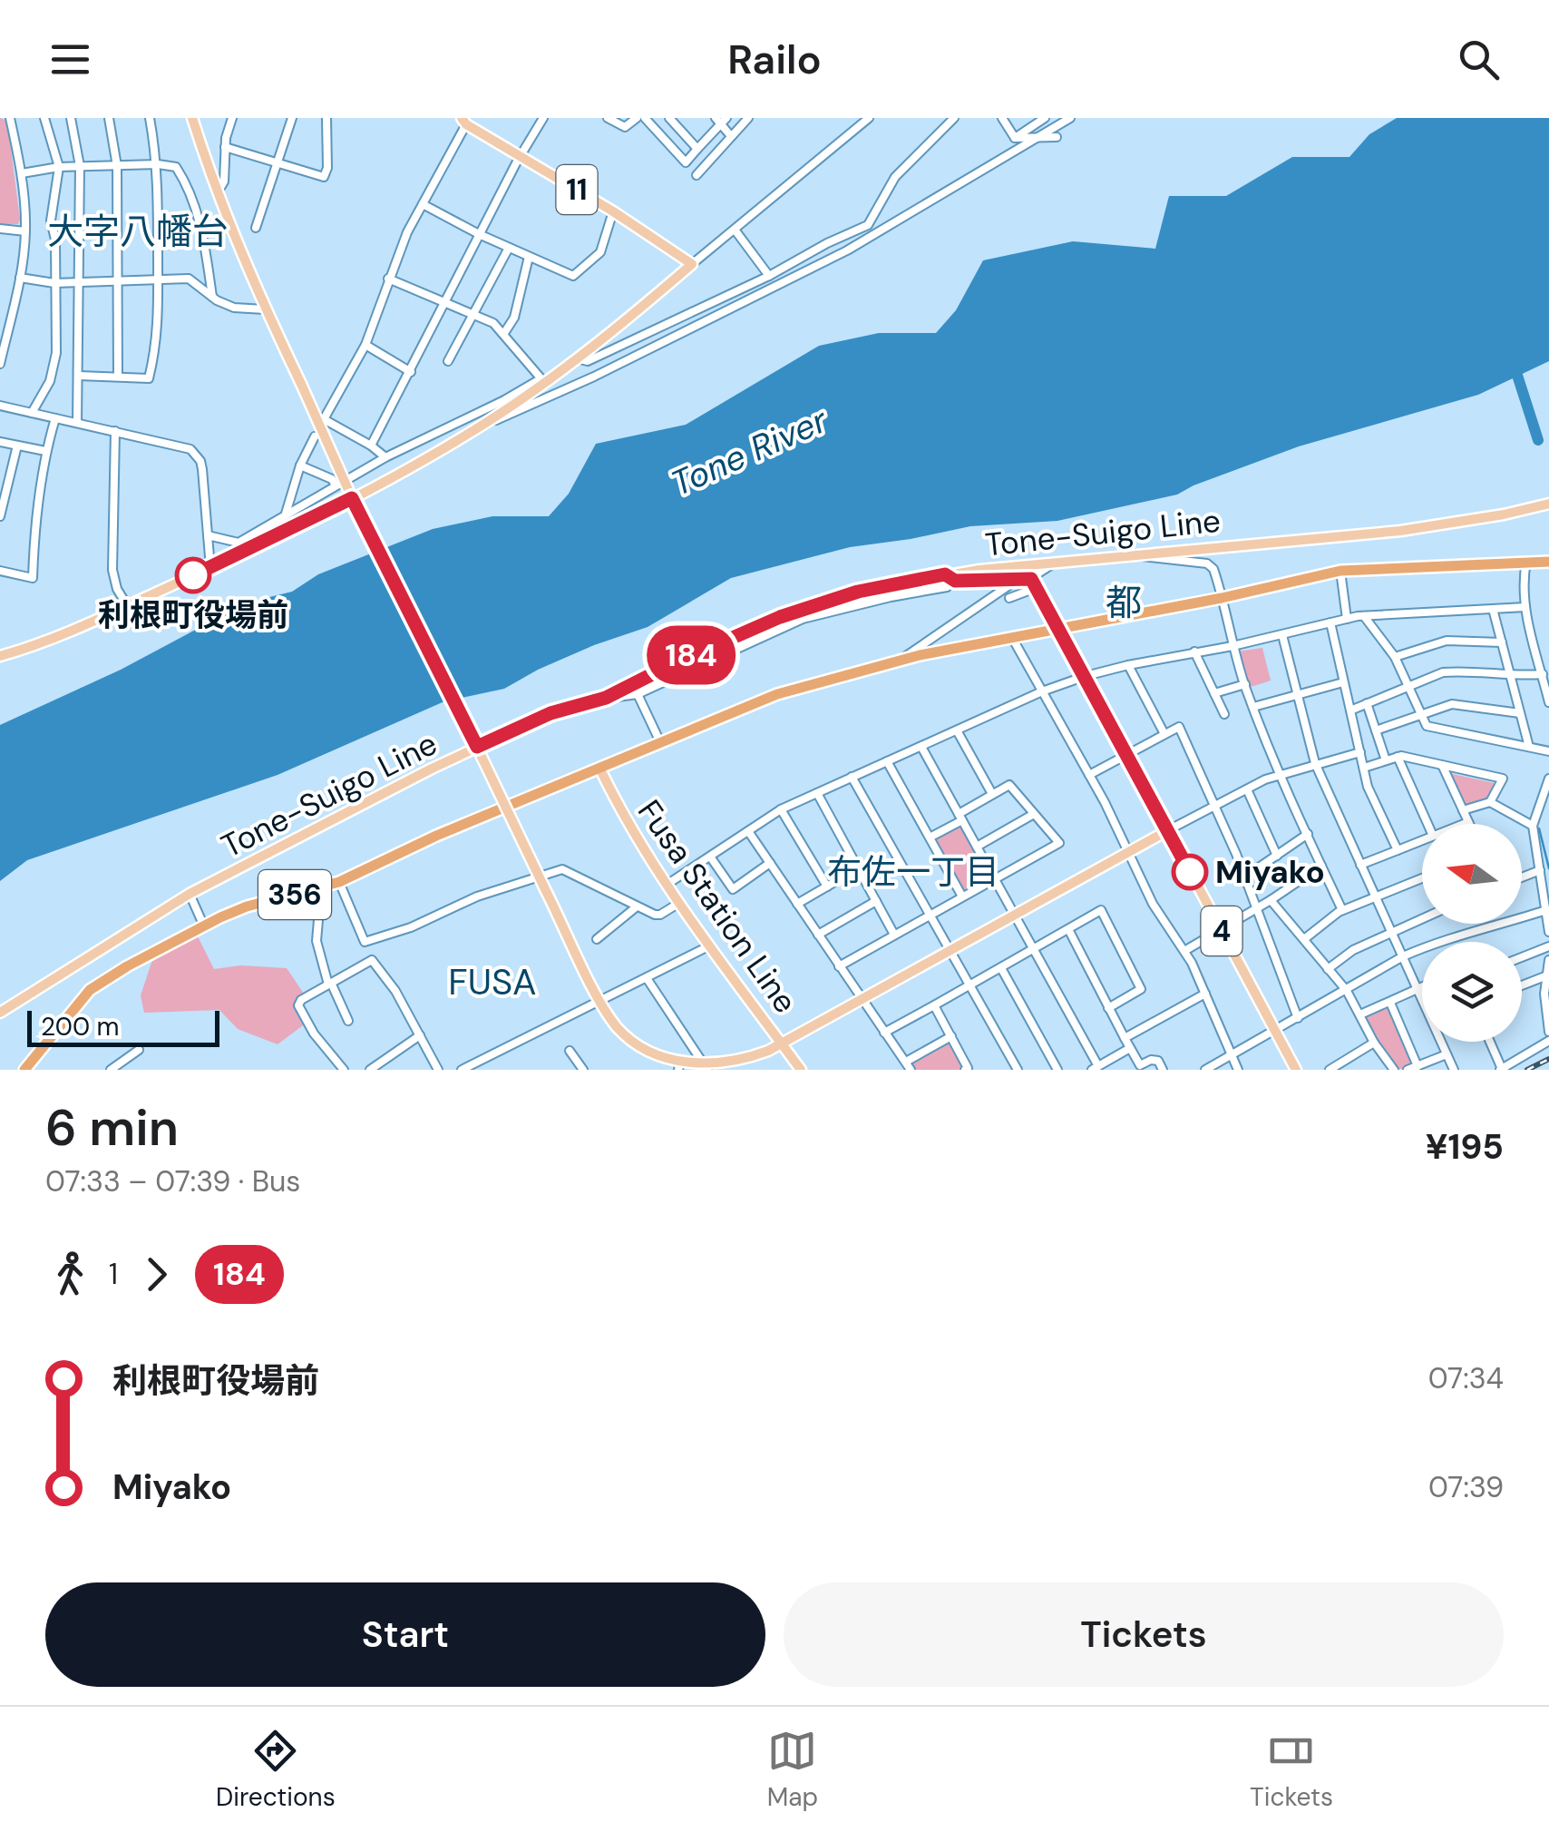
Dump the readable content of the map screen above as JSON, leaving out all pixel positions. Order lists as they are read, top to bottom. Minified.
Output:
{"streets":{"highway":["356"],"main road":["11","Tone-Suigo Line","Fusa Station Line","4"]},"crossings":[["356","Fusa Station Line"]],"districts":["大字八幡台","都","布佐一丁目","FUSA"],"water":["Tone River"],"places":["利根町役場前","Miyako"],"lines":["bus line 184"],"scale_bar":"200 m","north":"left","page":{"header":"Railo","on_map":"184","scale":"200 m","heading":["6 min","07:33 – 07:39 · Bus","¥195"],"legs":["1","184"],"list":[{"name":"利根町役場前","value":"07:34"},{"name":"Miyako","value":"07:39"}],"buttons":["Start","Tickets"],"tabs":["Directions","Map","Tickets"]}}
